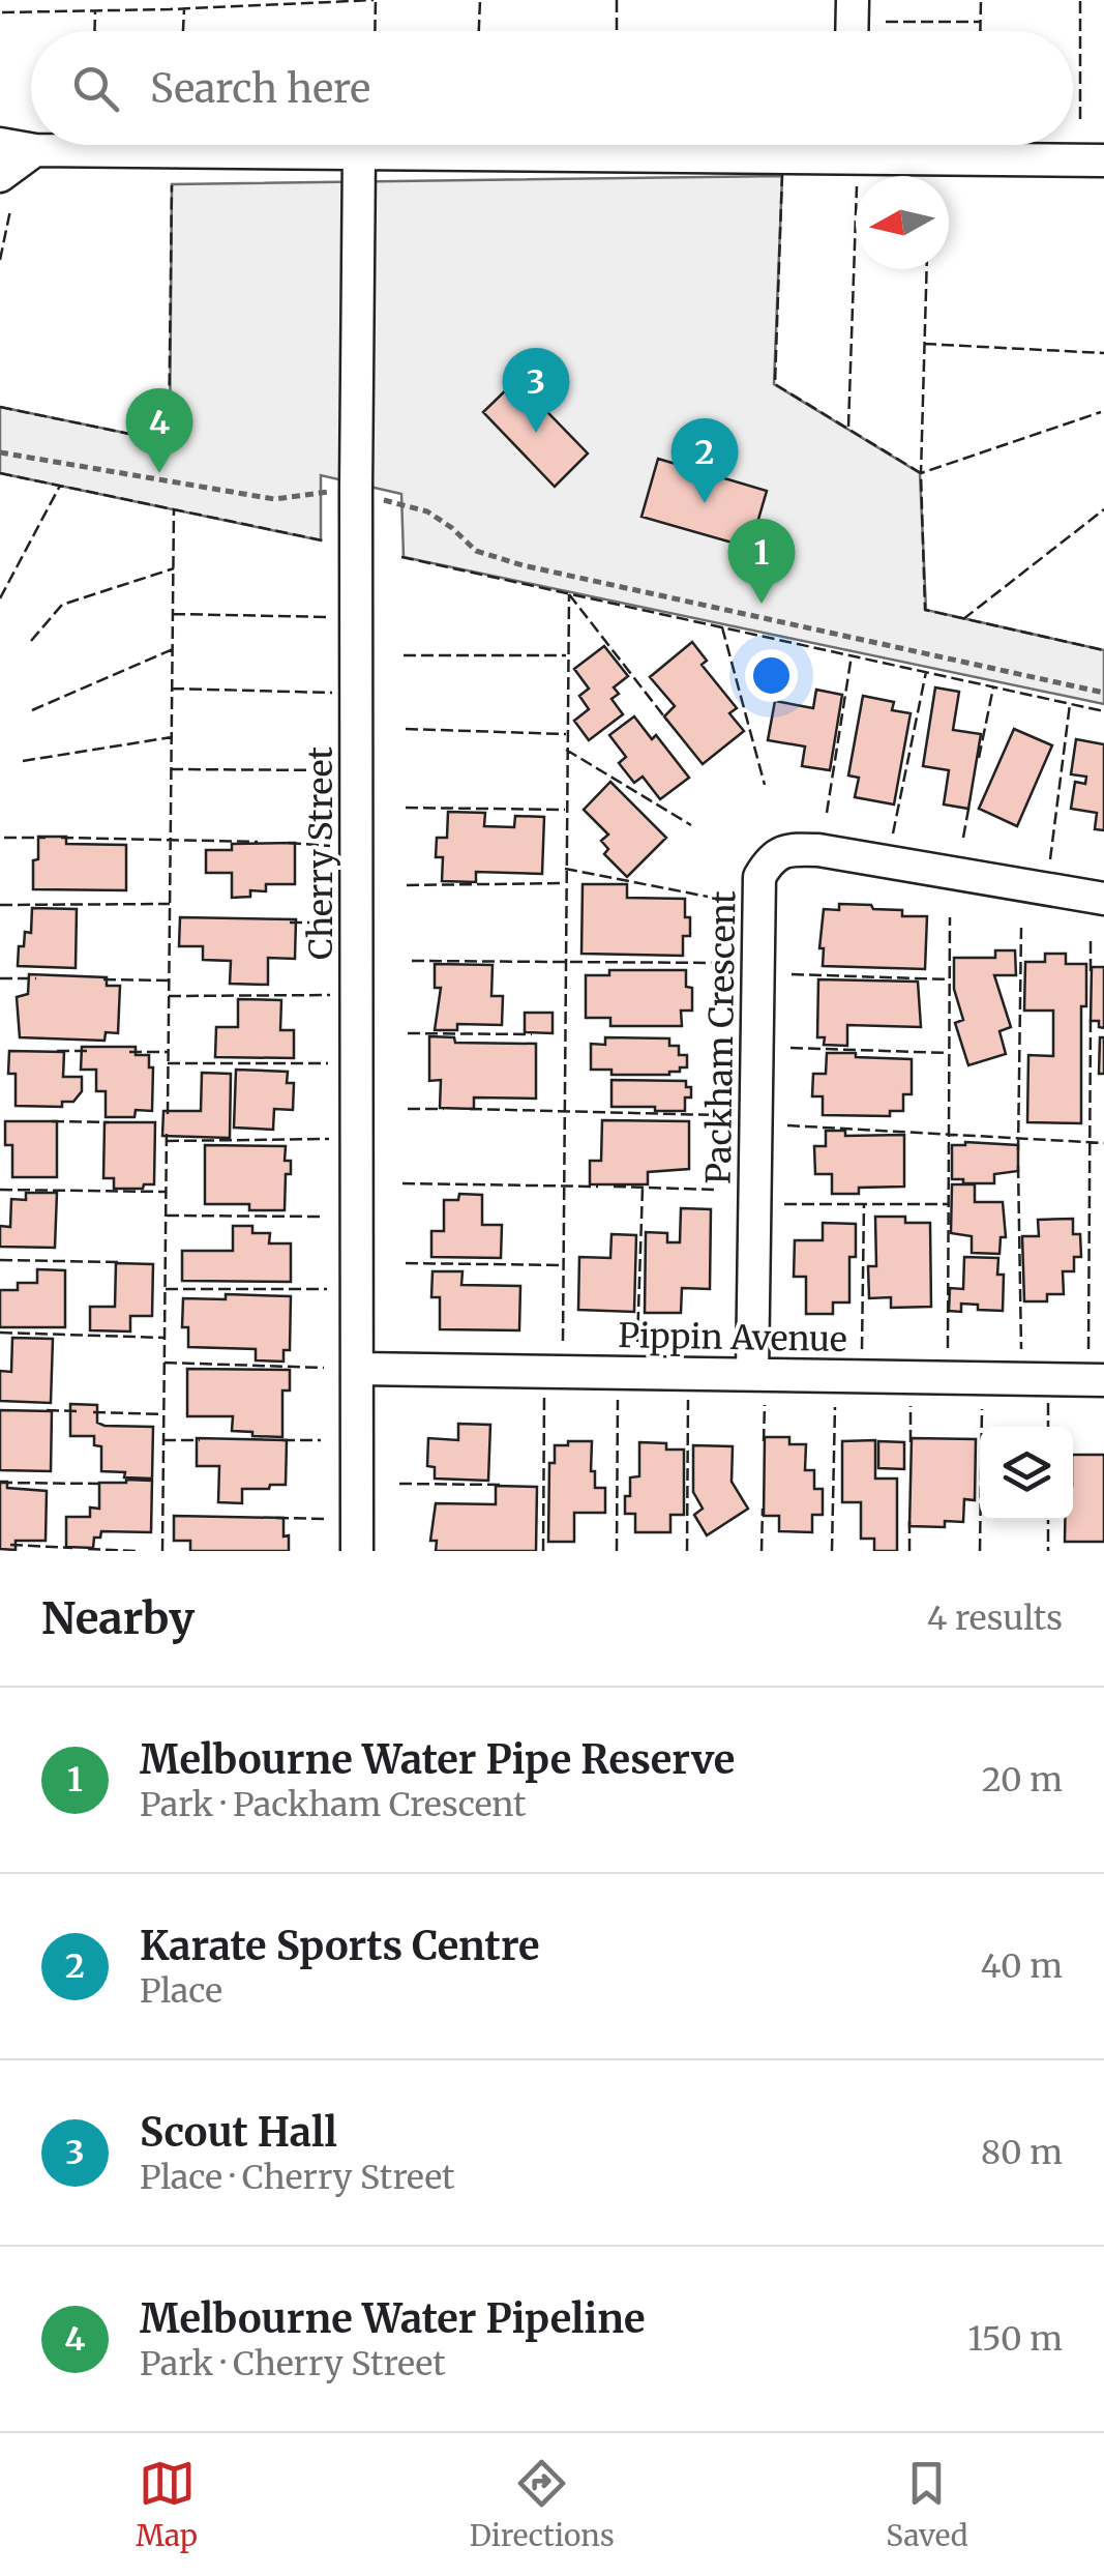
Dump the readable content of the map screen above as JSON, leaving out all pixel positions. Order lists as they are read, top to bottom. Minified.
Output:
{"streets":{"street":["Cherry Street","Packham Crescent","Pippin Avenue"]},"crossings":[["Cherry Street","Pippin Avenue"],["Packham Crescent","Pippin Avenue"]],"north":"left","page":{"search":"Search here","pins":["3","4","2","1"],"heading":["Nearby","4 results"],"list":[{"mark":"1","name":"Melbourne Water Pipe Reserve","note":"Park · Packham Crescent","value":"20 m"},{"mark":"2","name":"Karate Sports Centre","note":"Place","value":"40 m"},{"mark":"3","name":"Scout Hall","note":"Place · Cherry Street","value":"80 m"},{"mark":"4","name":"Melbourne Water Pipeline","note":"Park · Cherry Street","value":"150 m"}],"nav":["Map","Directions","Saved"]}}
